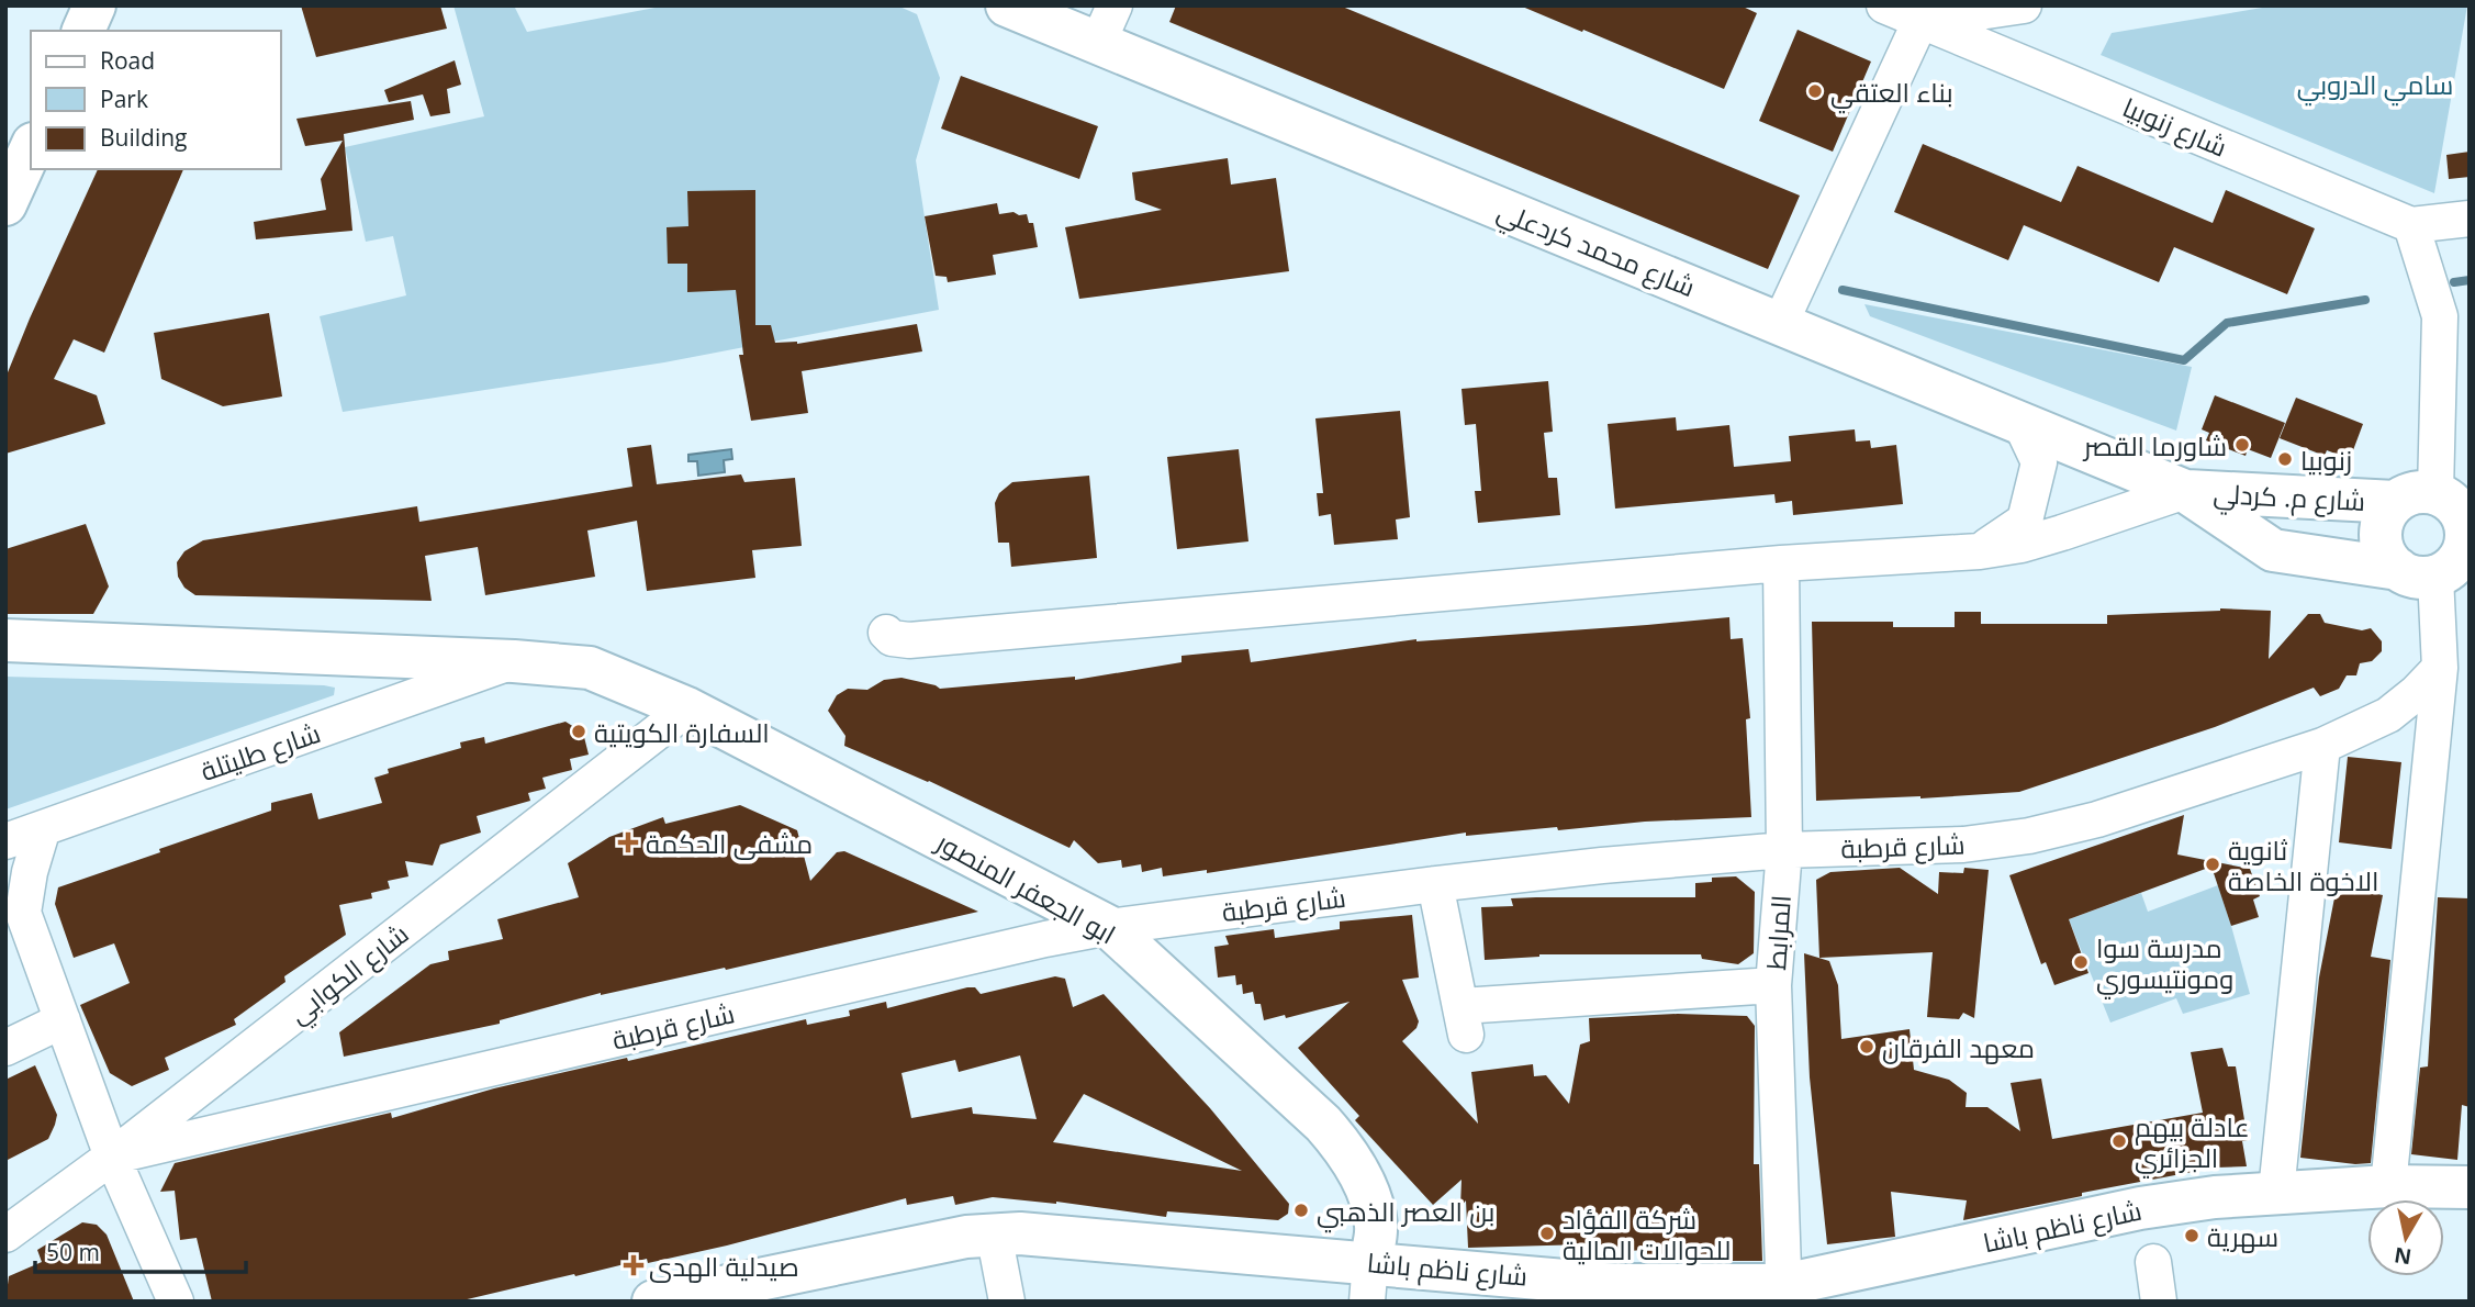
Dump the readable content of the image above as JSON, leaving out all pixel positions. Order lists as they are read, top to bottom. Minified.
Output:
{"streets":{"main road":["شارع محمد كردعلي","شارع م. كردلي","ابو الجعفر المنصور","شارع ناظم باشا"],"street":["شارع زنوبيا","شارع طليتلة","شارع قرطبة","المرابط","شارع الكوابي"]},"crossings":[["شارع محمد كردعلي","شارع م. كردلي"],["شارع طليتلة","ابو الجعفر المنصور"],["شارع قرطبة","ابو الجعفر المنصور"],["شارع قرطبة","المرابط"],["شارع قرطبة","شارع الكوابي"],["ابو الجعفر المنصور","شارع الكوابي"],["ابو الجعفر المنصور","شارع ناظم باشا"],["المرابط","شارع ناظم باشا"]],"parks":["سامي الدروبي"],"places":{"other":["بناء العتقي","شاورما القصر","زنوبيا","السفارة الكويتية","ثانوية الاخوة الخاصة","مدرسة سوا ومونتيسوري","معهد الفرقان","عادلة بيهم الجزائري","بن العصر الذهبي","شركة الفؤاد للحوالات المالية","سهرية"],"health":["مشفى الحكمة","صيدلية الهدى"]},"legend":["Road","Park","Building"],"scale_bar":"50 m","north":"bottom"}
